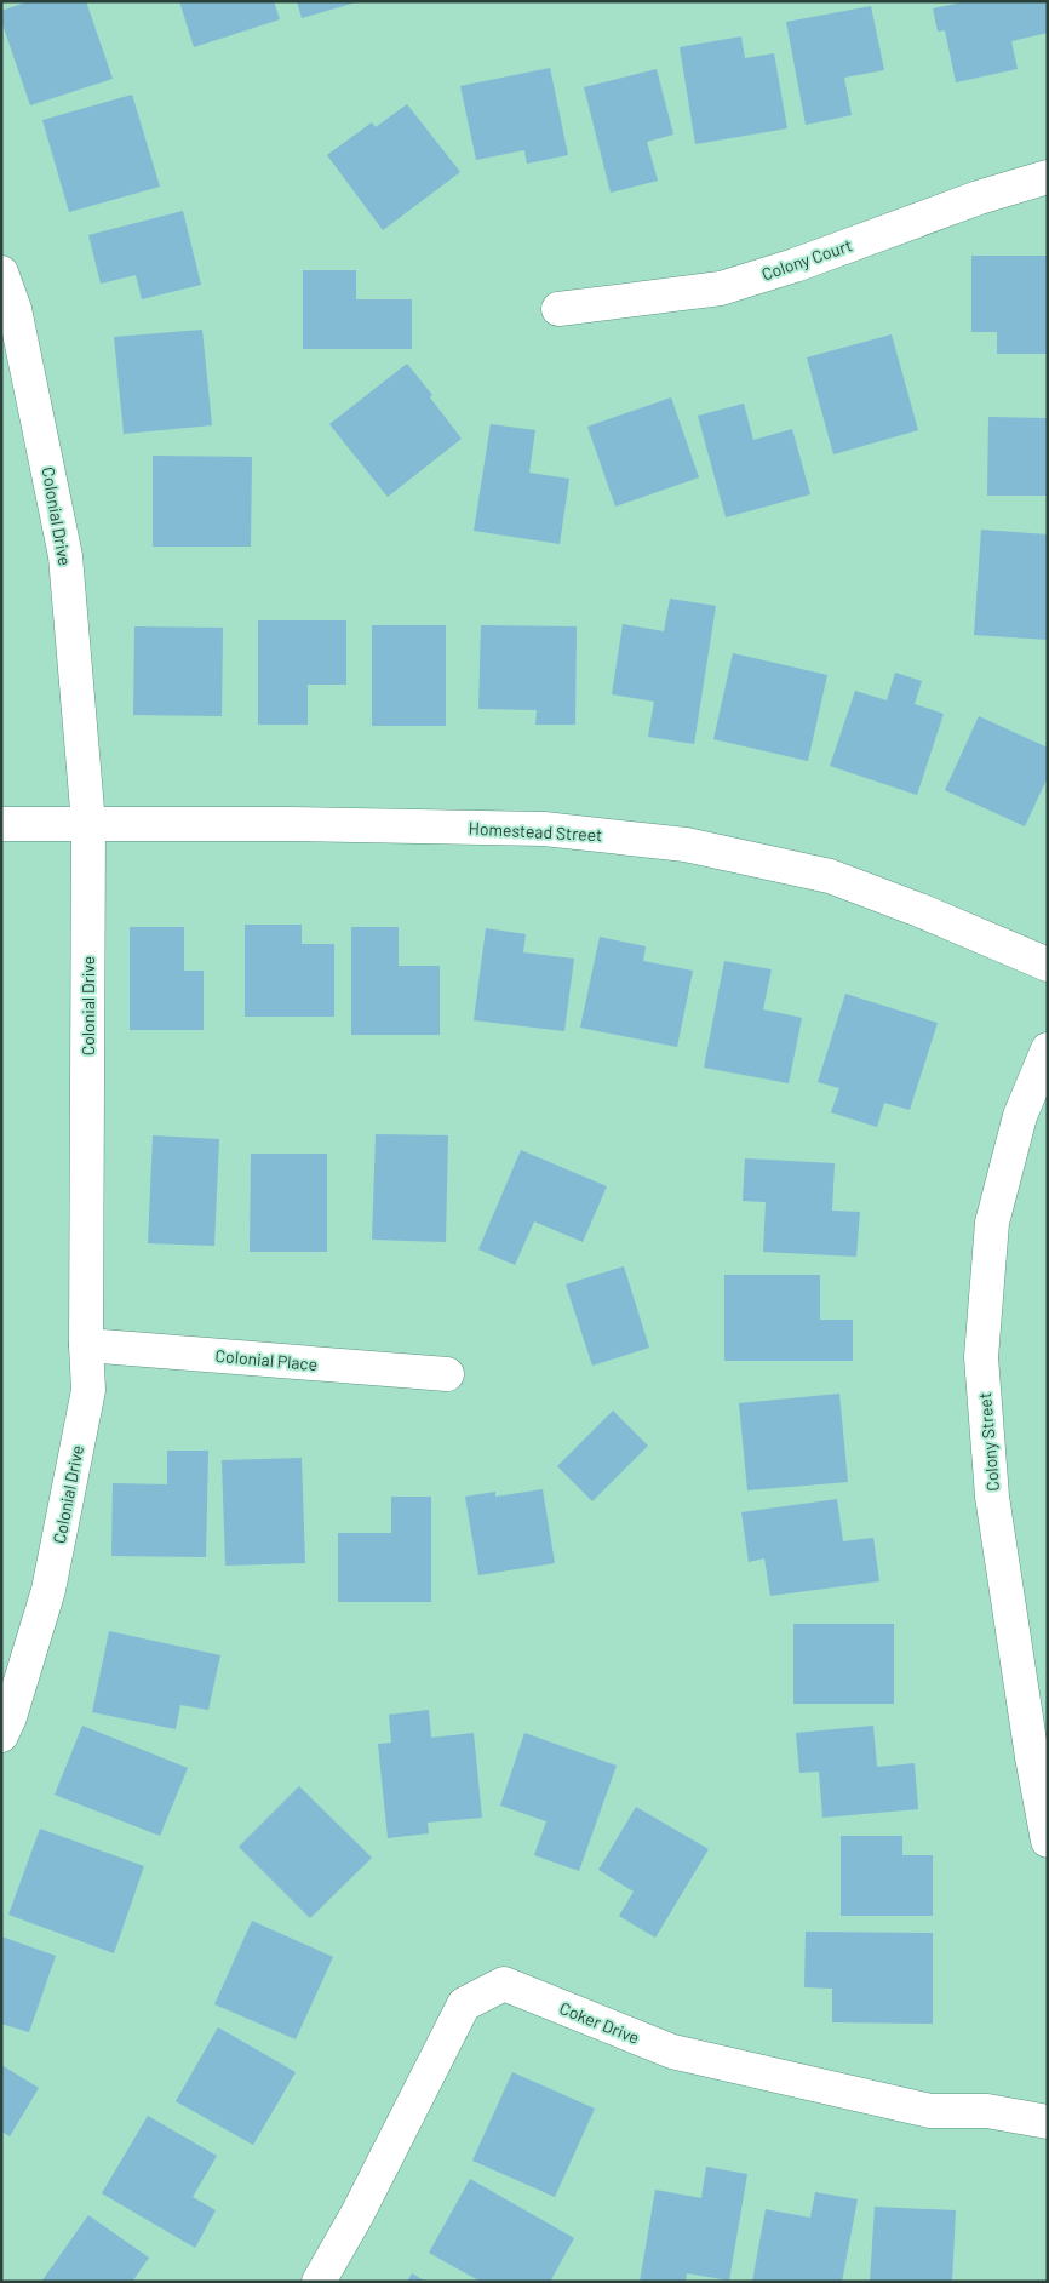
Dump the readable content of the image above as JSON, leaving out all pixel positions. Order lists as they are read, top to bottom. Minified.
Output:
{"streets":{"street":["Colony Court","Colonial Drive","Homestead Street","Colonial Place","Colony Street","Coker Drive"]},"crossings":[["Colonial Drive","Homestead Street"],["Colonial Drive","Colonial Place"]]}
